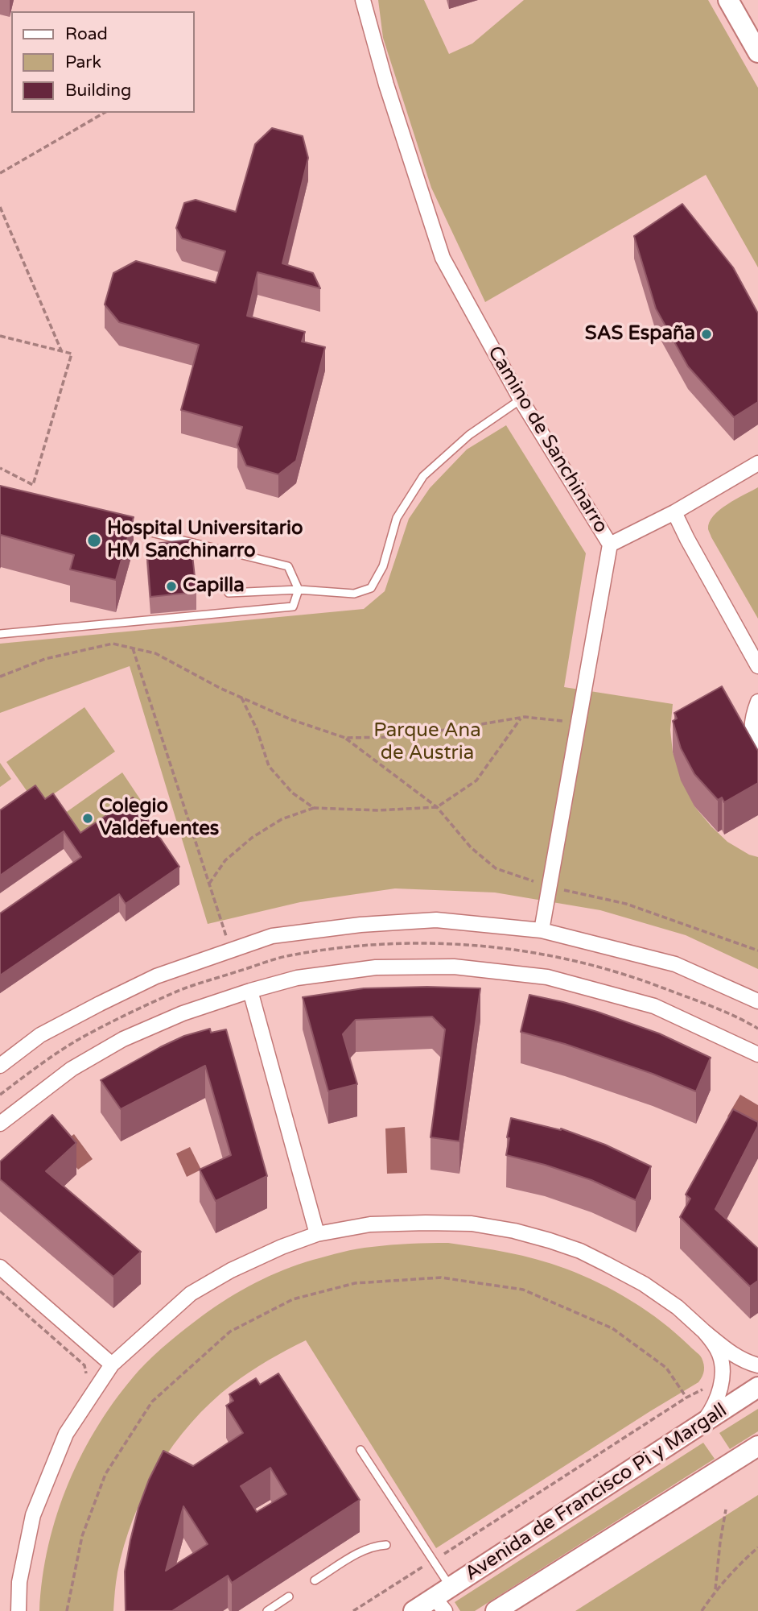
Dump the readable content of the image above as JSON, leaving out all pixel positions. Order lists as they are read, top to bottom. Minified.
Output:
{"streets":{"street":["Camino de Sanchinarro","Avenida de Francisco Pi y Margall"]},"parks":["Parque Ana de Austria"],"places":["SAS España","Hospital Universitario HM Sanchinarro","Capilla","Colegio Valdefuentes"],"legend":["Road","Park","Building"]}
